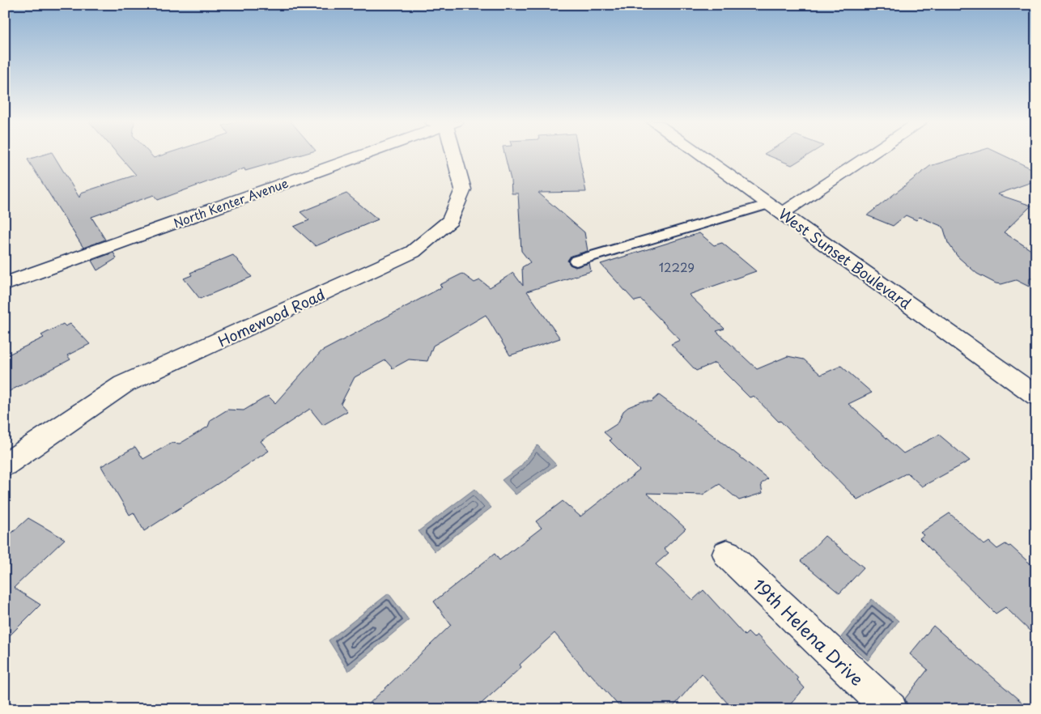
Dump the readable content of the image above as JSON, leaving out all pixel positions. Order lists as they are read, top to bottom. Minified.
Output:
{"streets":{"street":["North Kenter Avenue","West Sunset Boulevard","Homewood Road","19th Helena Drive"]},"house_numbers":["12229"]}
